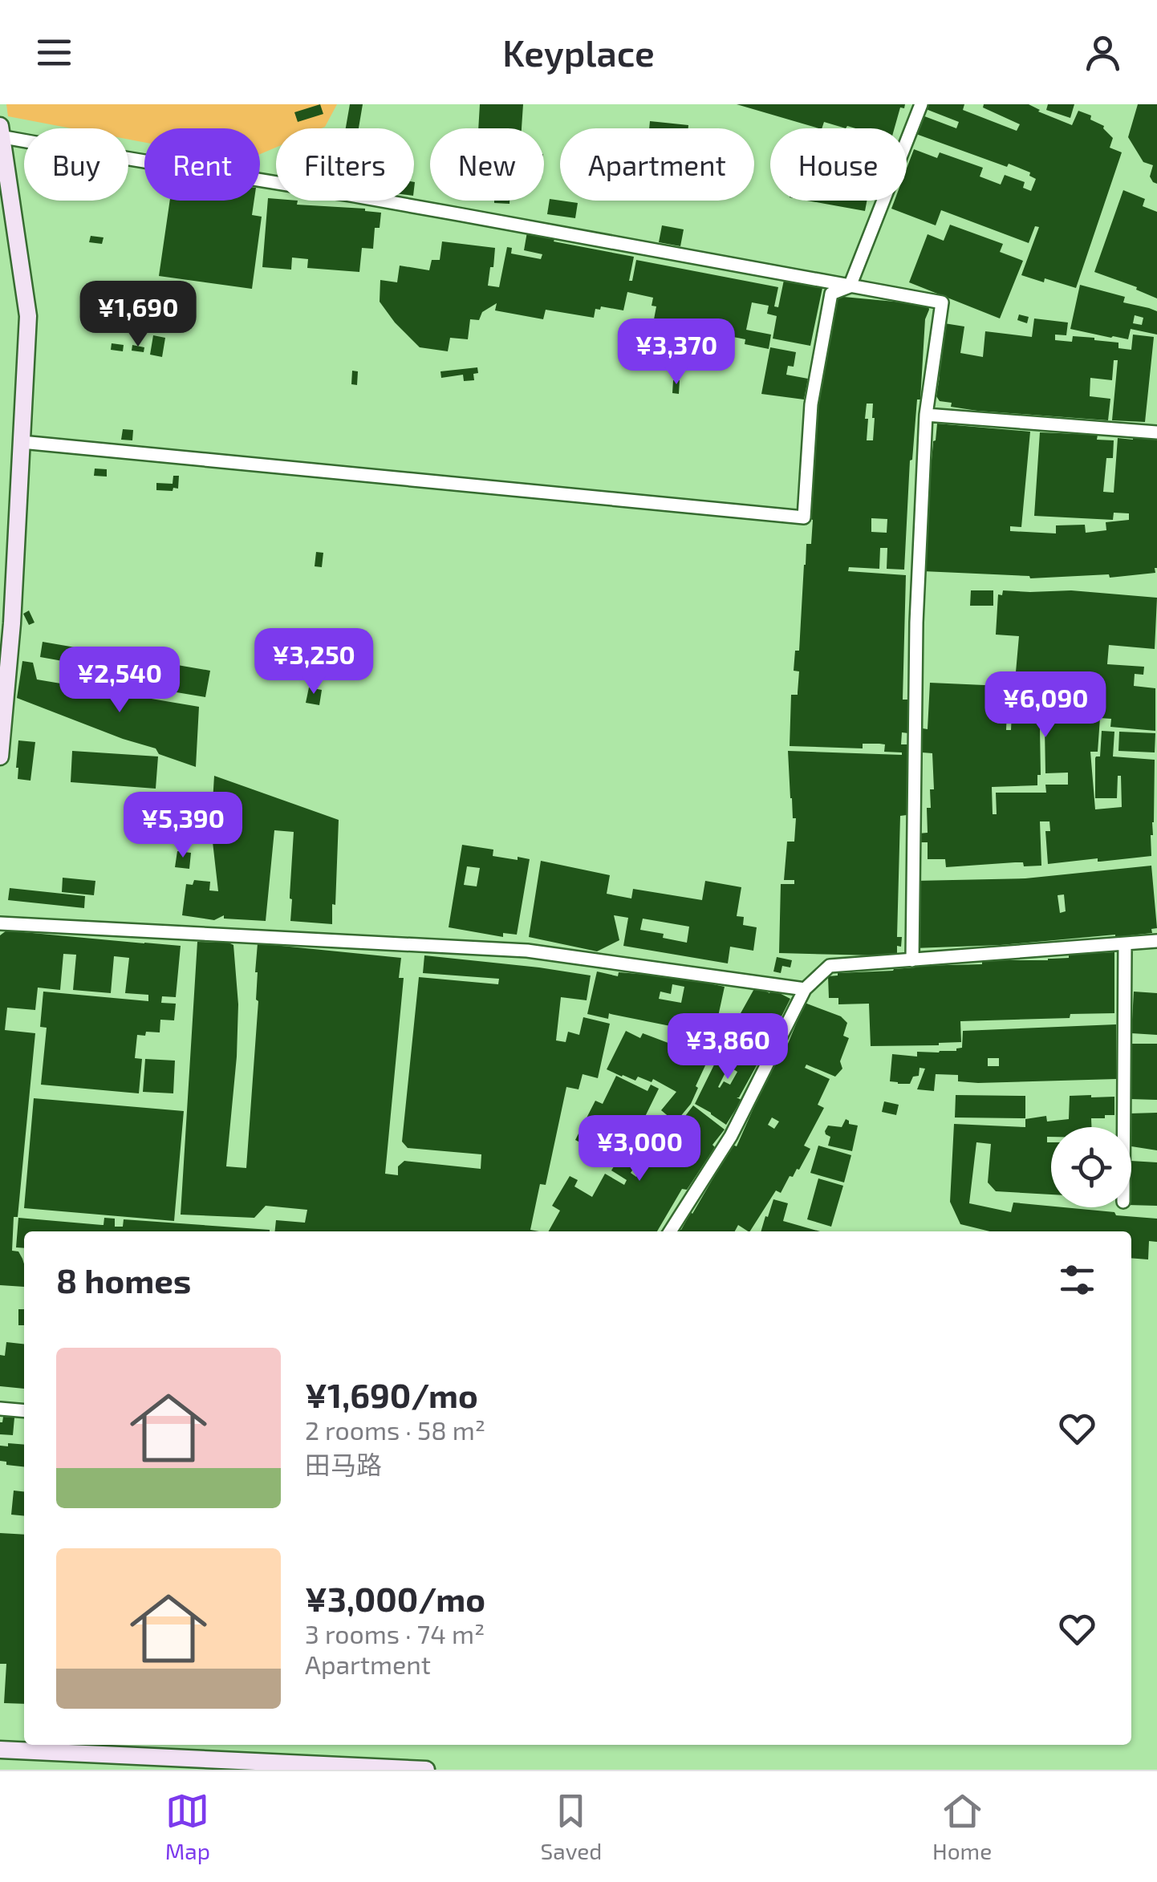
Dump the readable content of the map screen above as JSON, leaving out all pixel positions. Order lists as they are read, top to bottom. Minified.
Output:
{"page":{"header":"Keyplace","chip":["Buy","Rent","Filters","New","Apartment","House"],"price":["¥1,690","¥3,370","¥3,250","¥2,540","¥6,090","¥5,390","¥3,860","¥3,000"],"heading":"8 homes","list":[{"name":"¥1,690/mo","note":"2 rooms · 58 m² · 田马路"},{"name":"¥3,000/mo","note":"3 rooms · 74 m² · Apartment"}],"tabs":["Map","Saved","Home"]}}
